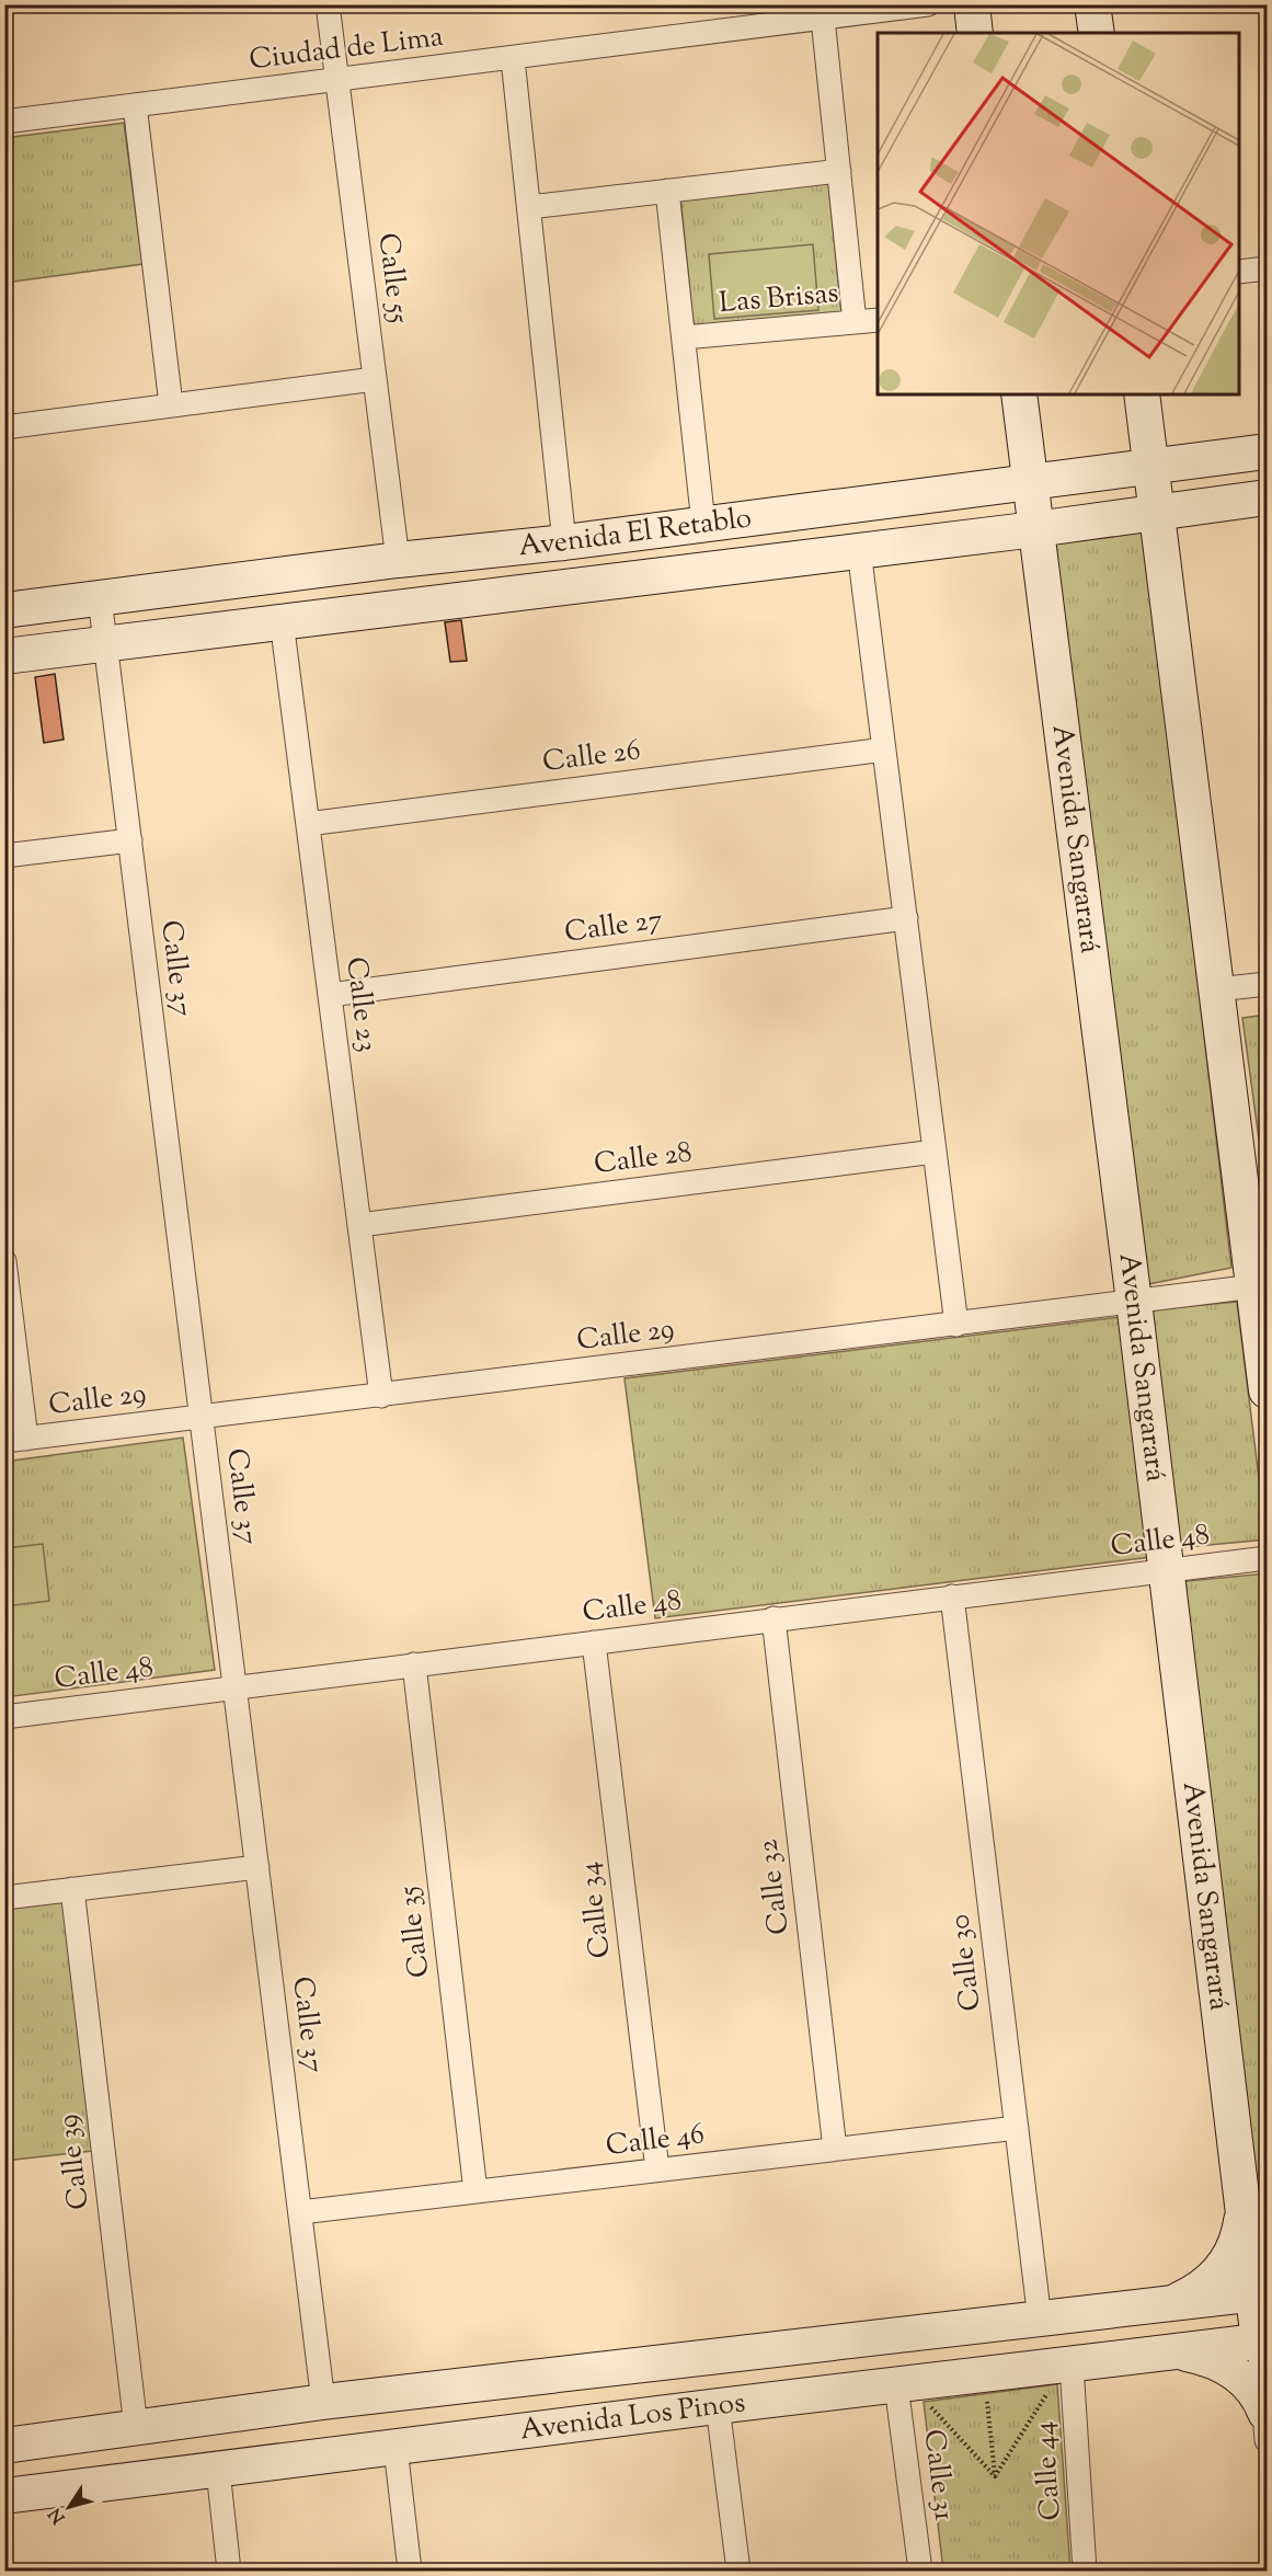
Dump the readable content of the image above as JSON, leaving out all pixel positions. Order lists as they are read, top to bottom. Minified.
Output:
{"streets":{"street":["Ciudad de Lima","Calle 55","Las Brisas","Avenida El Retablo","Calle 26","Avenida Sangarará","Calle 27","Calle 37","Calle 23","Calle 28","Calle 29","Calle 48","Calle 32","Calle 34","Calle 35","Calle 30","Calle 46","Calle 39","Avenida Los Pinos","Calle 44","Calle 31"]},"crossings":[["Ciudad de Lima","Calle 55"],["Calle 55","Avenida El Retablo"],["Avenida El Retablo","Avenida Sangarará"],["Avenida El Retablo","Calle 37"],["Avenida El Retablo","Calle 23"],["Calle 26","Calle 23"],["Avenida Sangarará","Calle 29"],["Avenida Sangarará","Calle 48"],["Avenida Sangarará","Avenida Los Pinos"],["Calle 27","Calle 23"],["Calle 37","Calle 29"],["Calle 37","Calle 48"],["Calle 37","Calle 46"],["Calle 37","Avenida Los Pinos"],["Calle 23","Calle 28"],["Calle 23","Calle 29"],["Calle 48","Calle 32"],["Calle 48","Calle 34"],["Calle 48","Calle 35"],["Calle 48","Calle 30"],["Calle 32","Calle 46"],["Calle 34","Calle 46"],["Calle 35","Calle 46"],["Calle 30","Calle 46"],["Calle 30","Avenida Los Pinos"],["Calle 39","Avenida Los Pinos"],["Avenida Los Pinos","Calle 44"],["Avenida Los Pinos","Calle 31"]],"north":"bottom left"}
